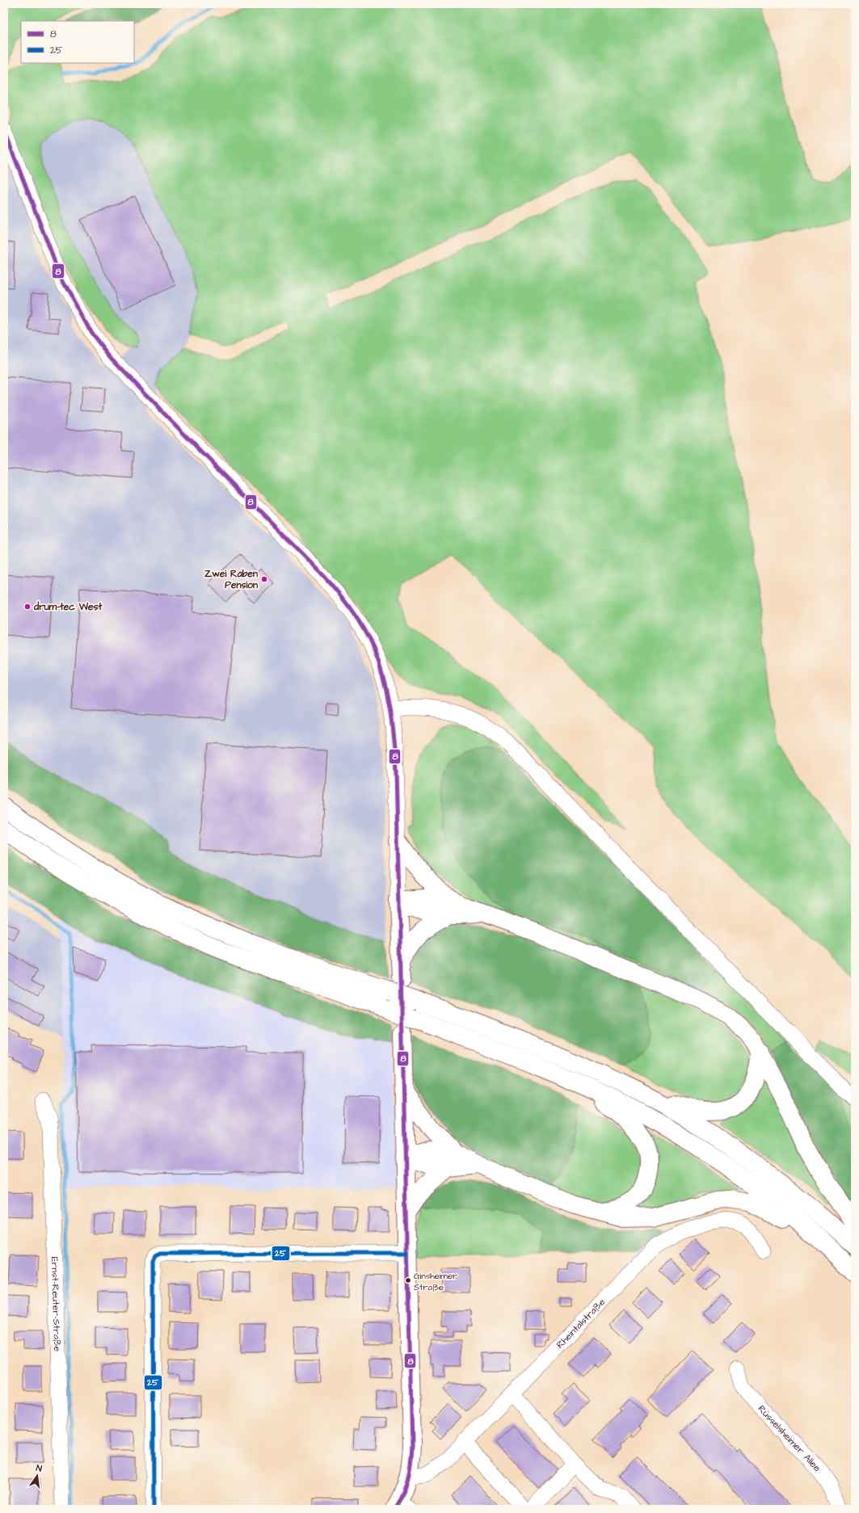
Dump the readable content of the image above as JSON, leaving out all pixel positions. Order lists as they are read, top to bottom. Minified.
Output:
{"streets":{"street":["Ernst-Reuter-Straße","Rheintalstraße","Rüsselsheimer Allee"]},"places":["Zwei Raben Pension","drum-tec West","Ginsheimer Straße"],"lines":["transit line 8","transit line 25"],"legend":["8","25"],"north":"top"}
